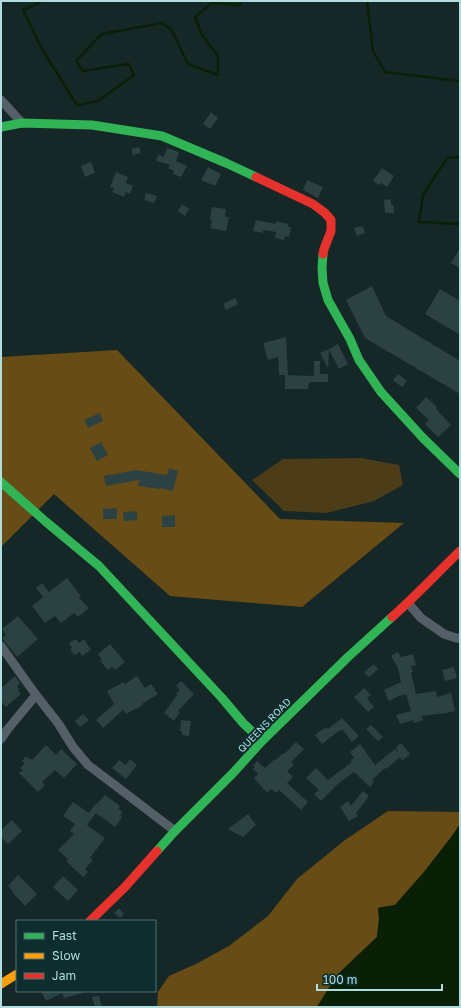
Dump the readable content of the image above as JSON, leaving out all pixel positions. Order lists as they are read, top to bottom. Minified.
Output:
{"streets":{"main road":["QUEENS ROAD"]},"legend":["Fast","Slow","Jam"],"scale_bar":"100 m"}
